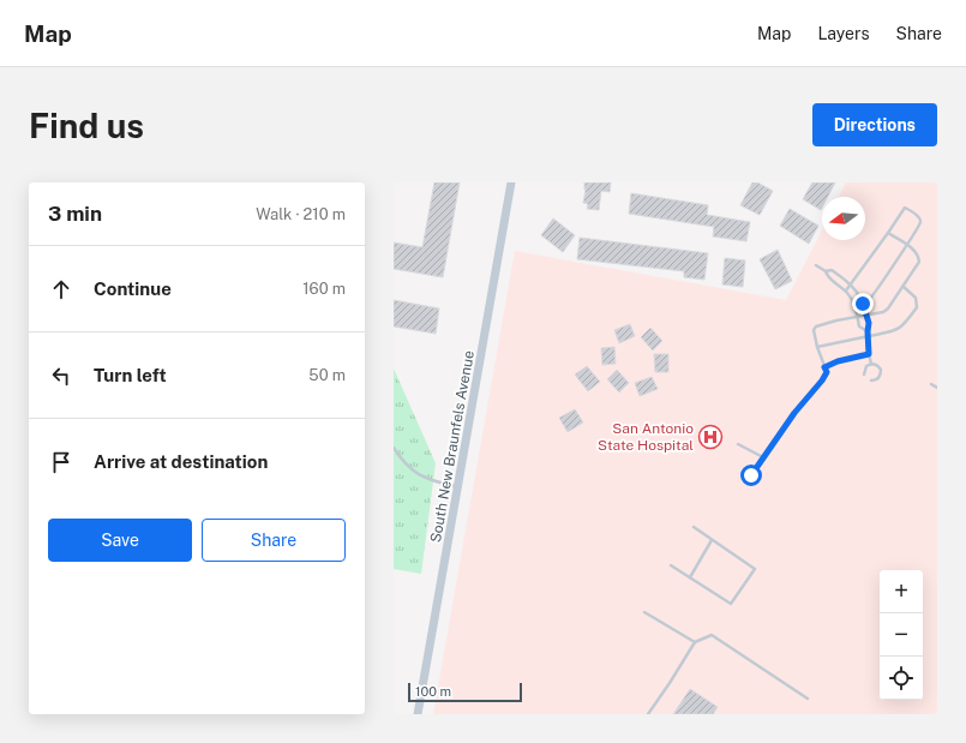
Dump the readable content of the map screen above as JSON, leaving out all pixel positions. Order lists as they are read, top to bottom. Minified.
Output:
{"streets":{"main road":["South New Braunfels Avenue"]},"places":{"hospital":["San Antonio State Hospital"]},"scale_bar":"100 m","north":"left","page":{"header":"Map","nav":["Map","Layers","Share"],"buttons":["Directions",["Save","Share"]],"title":"Find us","heading":["3 min","Walk · 210 m"],"list":[["Continue","160 m"],["Turn left","50 m"],"Arrive at destination"],"map_buttons":["+","−"],"scale":"100 m"}}
